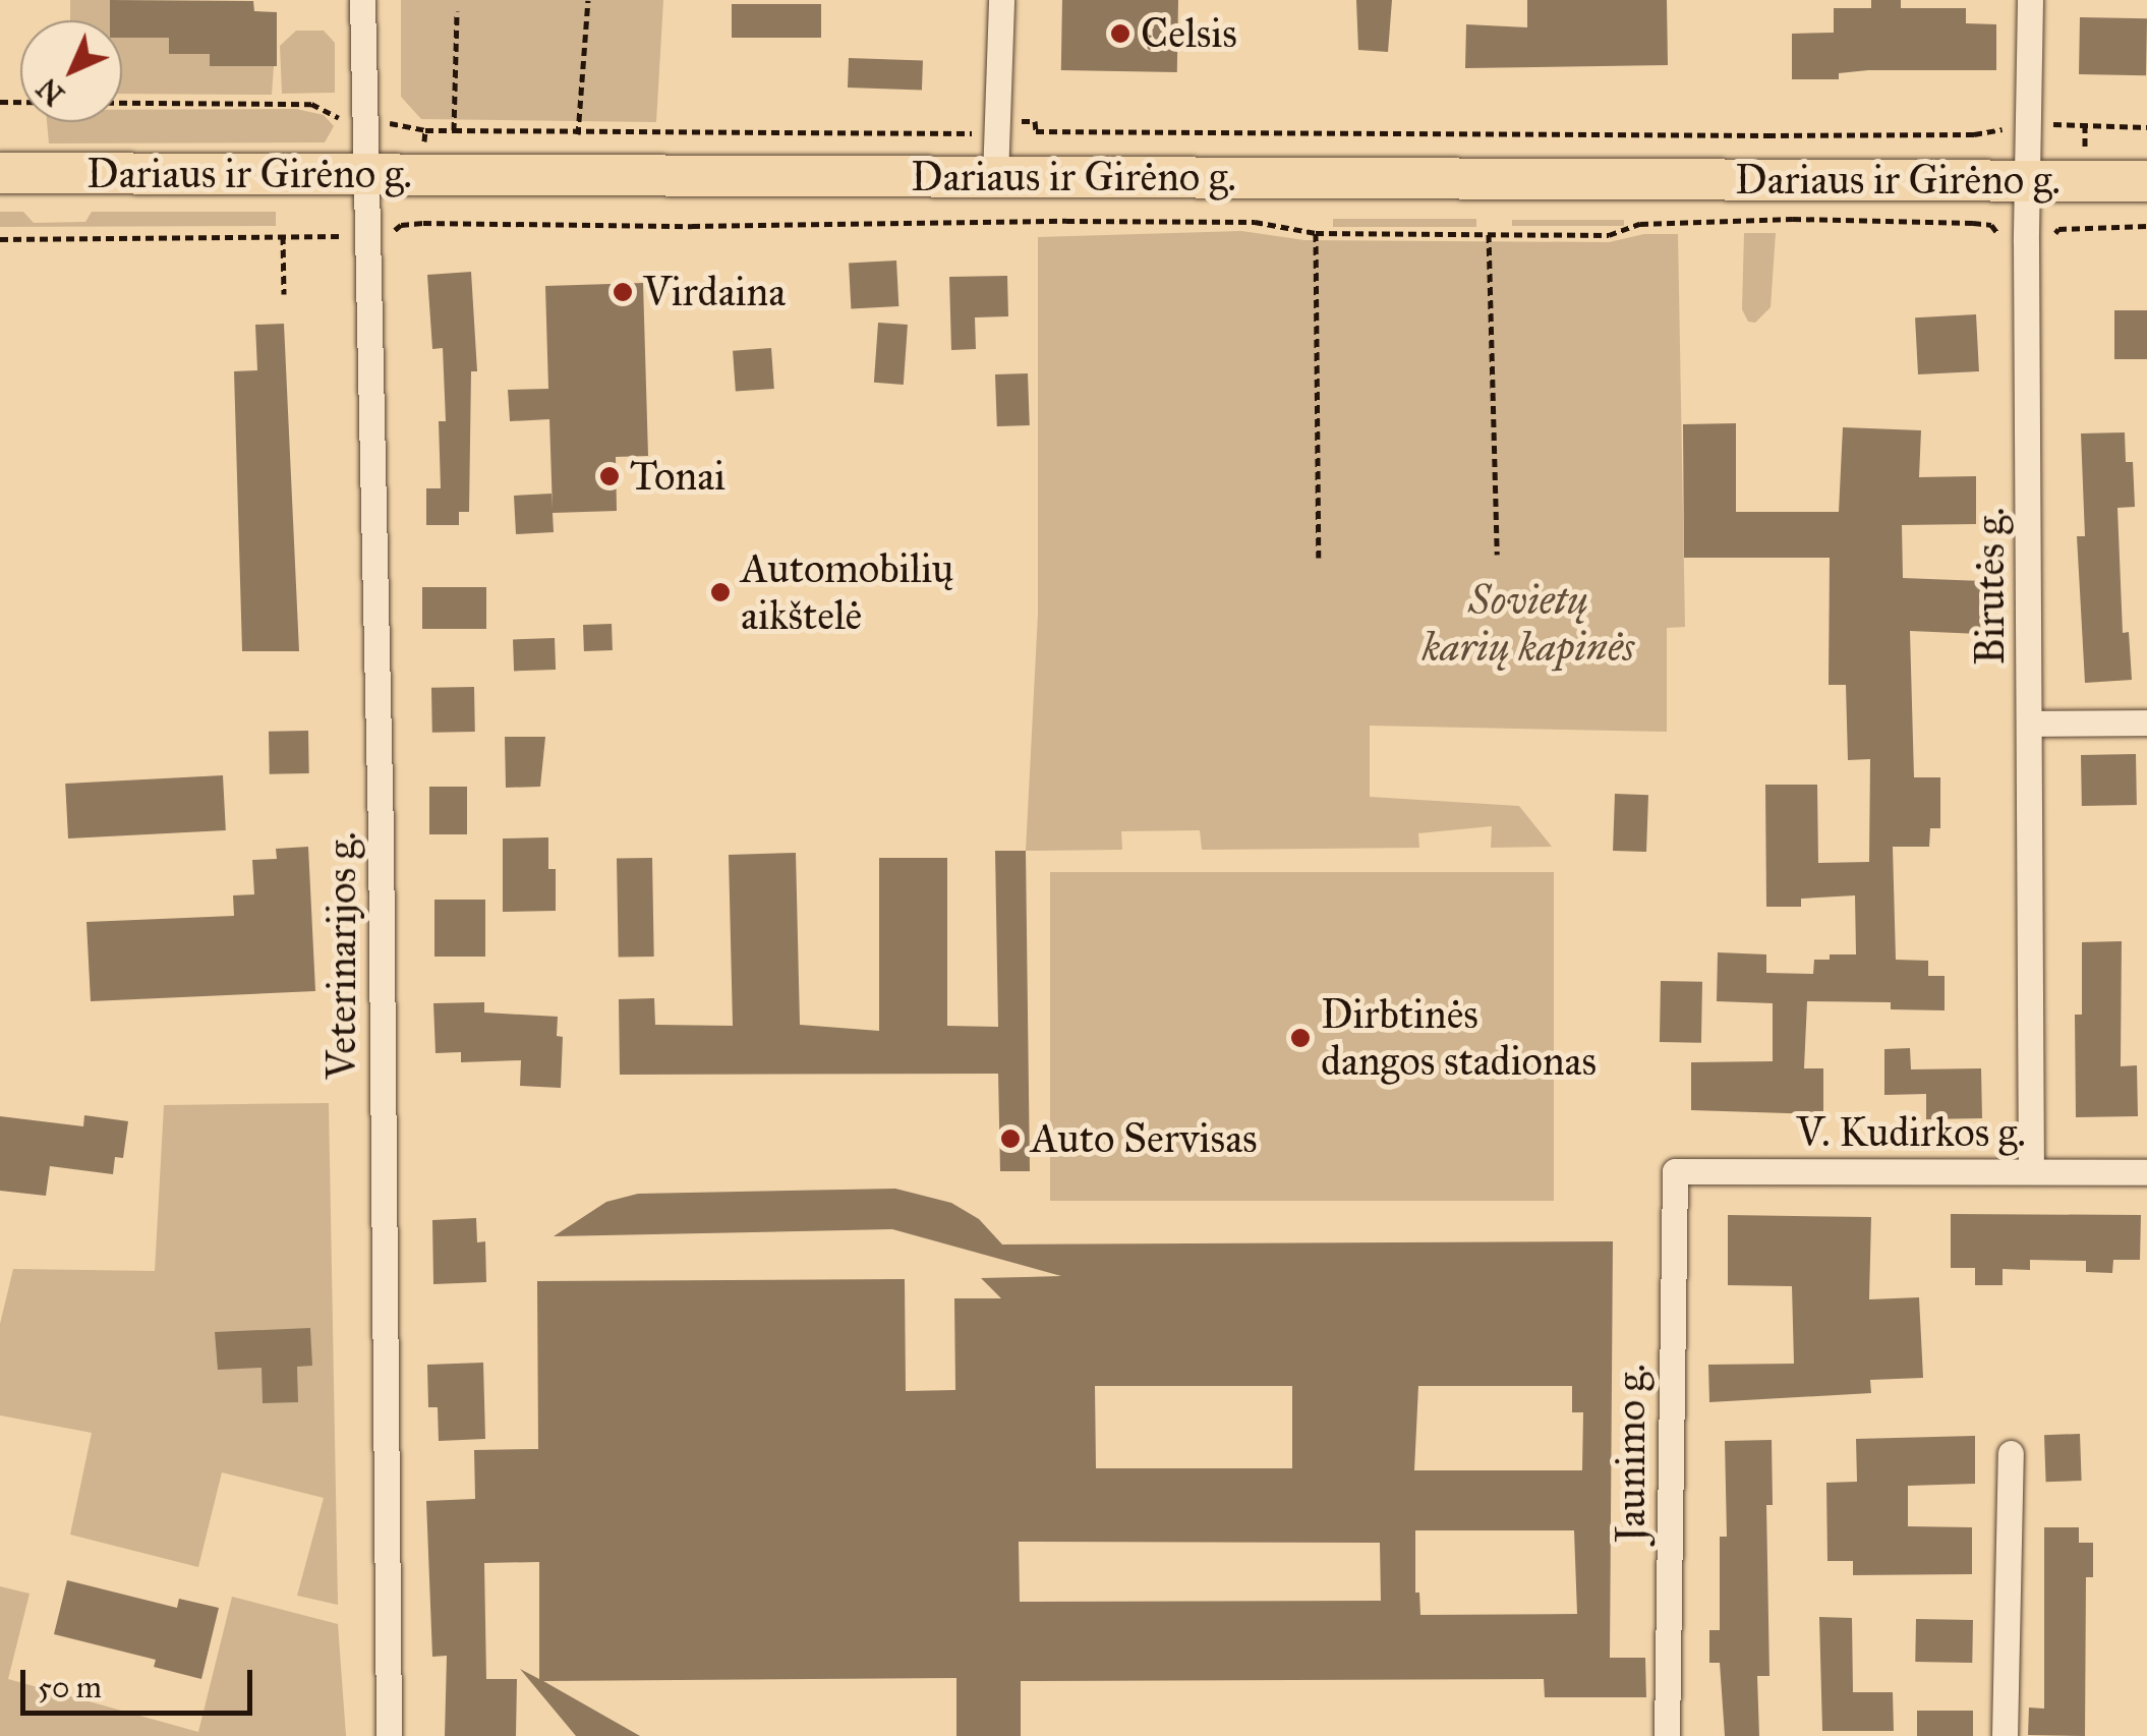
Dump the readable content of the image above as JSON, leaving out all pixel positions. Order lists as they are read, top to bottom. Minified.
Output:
{"streets":{"highway":["Dariaus ir Girėno g."],"street":["Birutės g.","Veterinarijos g.","V. Kudirkos g.","Jaunimo g."]},"crossings":[["Dariaus ir Girėno g.","Birutės g."],["Dariaus ir Girėno g.","Veterinarijos g."],["Birutės g.","V. Kudirkos g."],["V. Kudirkos g.","Jaunimo g."]],"parks":["Sovietų karių kapinės"],"places":["Celsis","Virdaina","Tonai","Automobilių aikštelė","Dirbtinės dangos stadionas","Auto Servisas"],"scale_bar":"50 m","north":"bottom left"}
